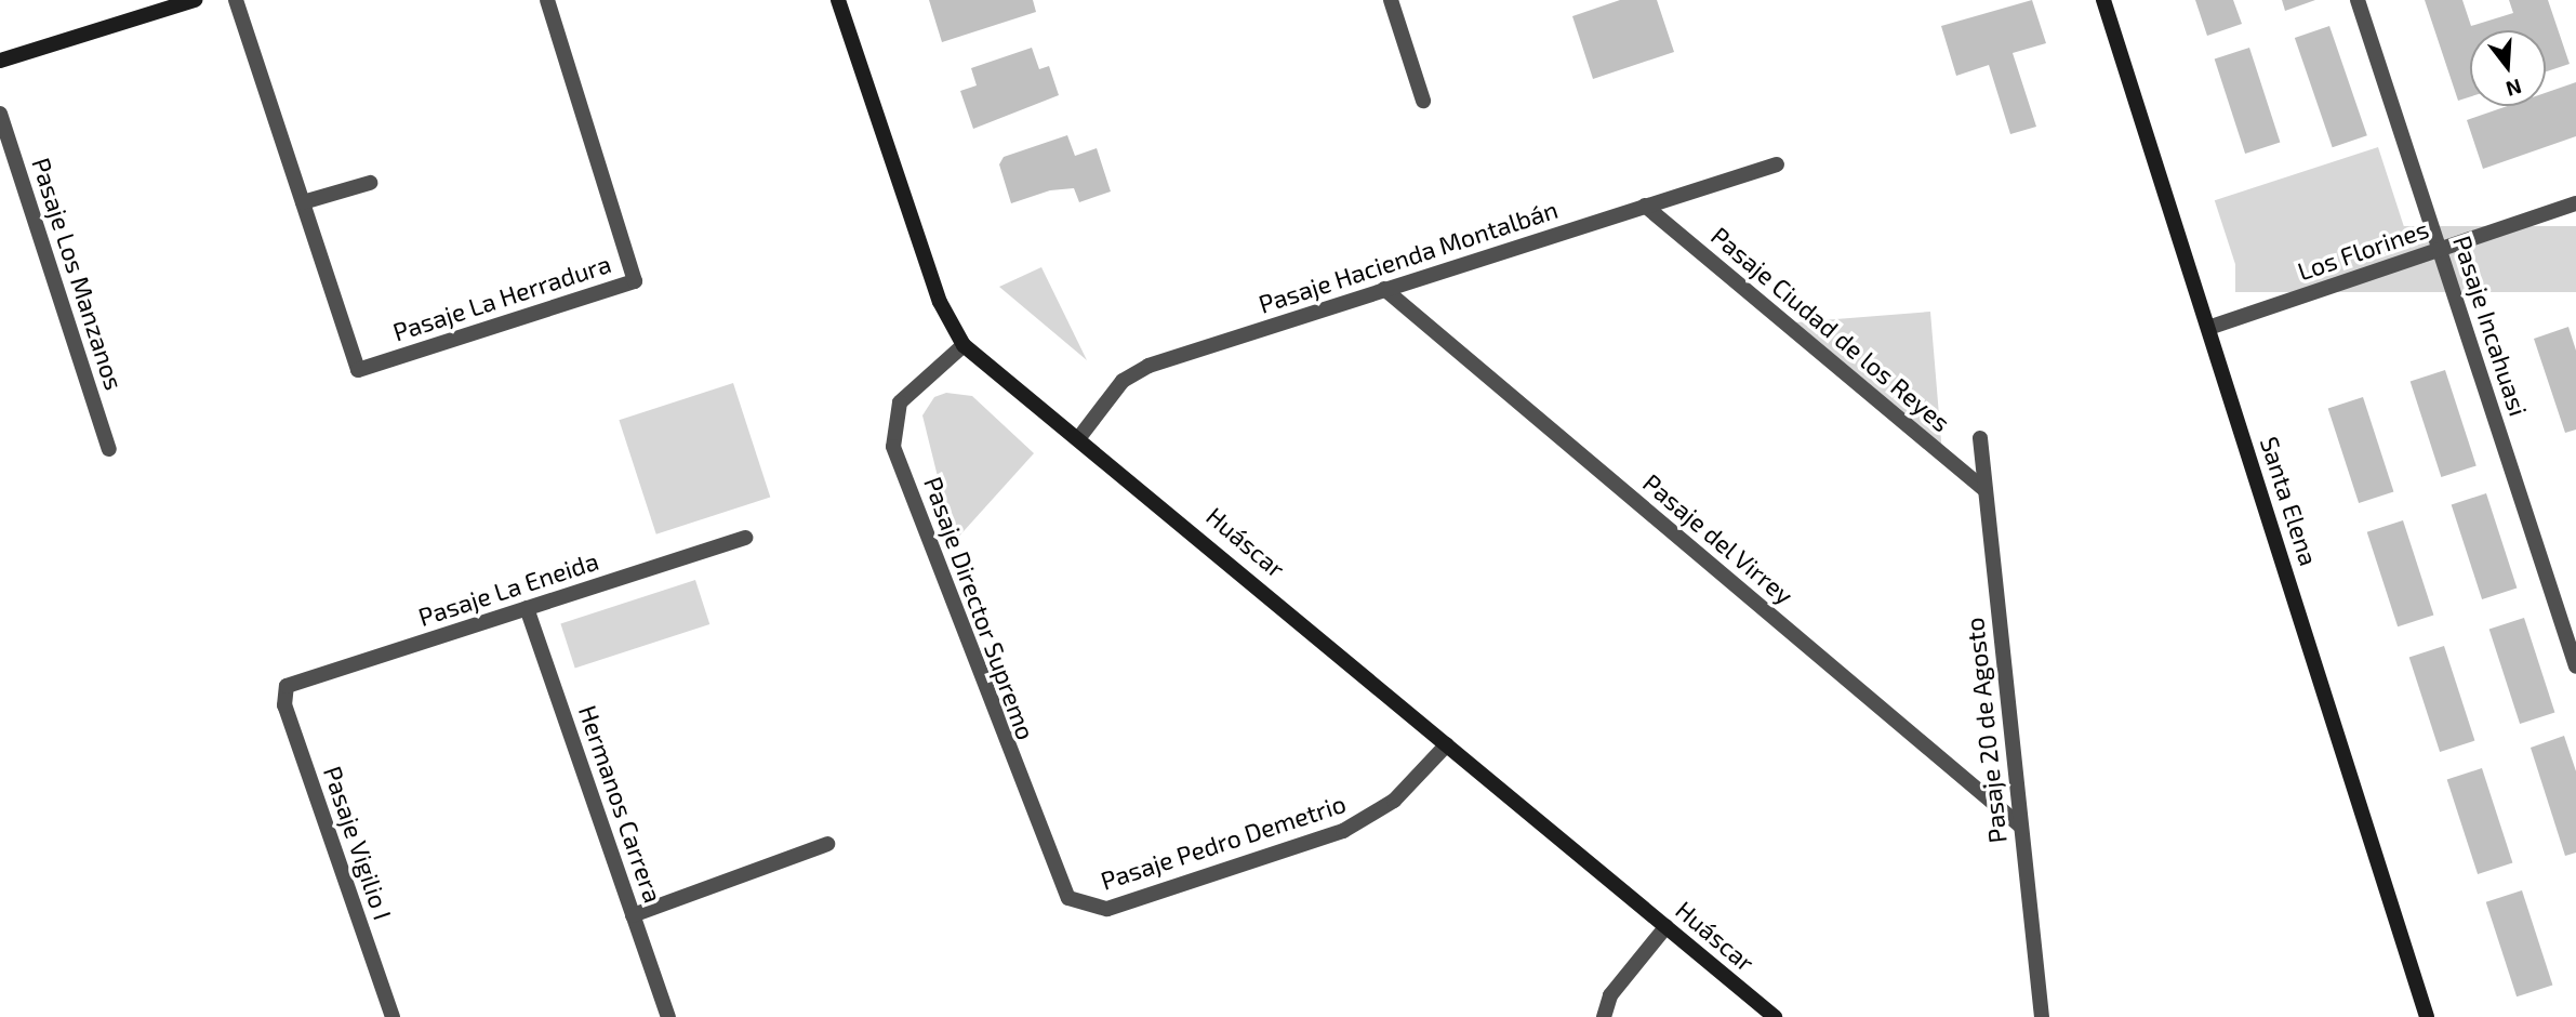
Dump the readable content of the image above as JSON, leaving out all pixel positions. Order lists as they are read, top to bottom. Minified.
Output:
{"streets":{"street":["Los Florines","Pasaje Hacienda Montalbán","Pasaje Los Manzanos","Pasaje La Herradura","Pasaje Incahuasi","Pasaje Ciudad de los Reyes","Santa Elena","Pasaje del Virrey","Huáscar","Pasaje La Eneida","Pasaje Director Supremo","Pasaje 20 de Agosto","Hermanos Carrera","Pasaje Pedro Demetrio","Pasaje Vigilio I"]},"crossings":[["Los Florines","Pasaje Incahuasi"],["Los Florines","Santa Elena"],["Pasaje Hacienda Montalbán","Pasaje Ciudad de los Reyes"],["Pasaje Hacienda Montalbán","Pasaje del Virrey"],["Pasaje Hacienda Montalbán","Huáscar"],["Pasaje Ciudad de los Reyes","Pasaje 20 de Agosto"],["Pasaje del Virrey","Pasaje 20 de Agosto"],["Huáscar","Pasaje Director Supremo"],["Huáscar","Pasaje Pedro Demetrio"],["Pasaje La Eneida","Hermanos Carrera"],["Pasaje La Eneida","Pasaje Vigilio I"],["Pasaje Director Supremo","Pasaje Pedro Demetrio"]],"north":"bottom"}
